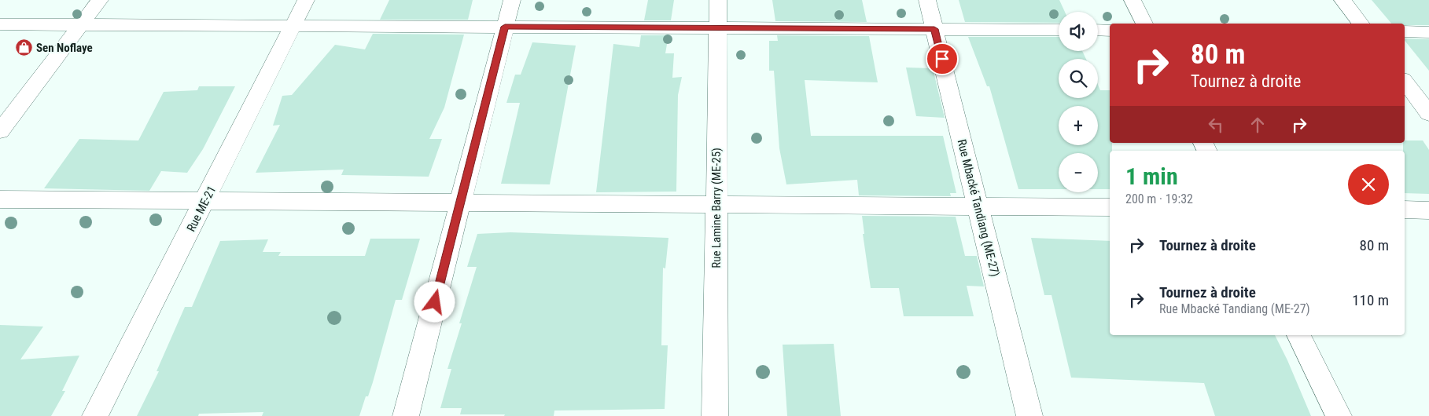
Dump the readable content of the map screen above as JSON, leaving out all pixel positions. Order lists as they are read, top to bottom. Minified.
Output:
{"streets":{"street":["Rue Lamine Barry (ME-25)","Rue Mbacké Tandiang (ME-27)","Rue ME-21"]},"places":{"shop":["Sen Noflaye"]},"page":{"map_buttons":["+","−"],"turn":["80 m","Tournez à droite"],"heading":["1 min","200 m · 19:32"],"list":[{"name":"Tournez à droite","value":"80 m"},{"name":"Tournez à droite","note":"Rue Mbacké Tandiang (ME-27)","value":"110 m"}]}}
